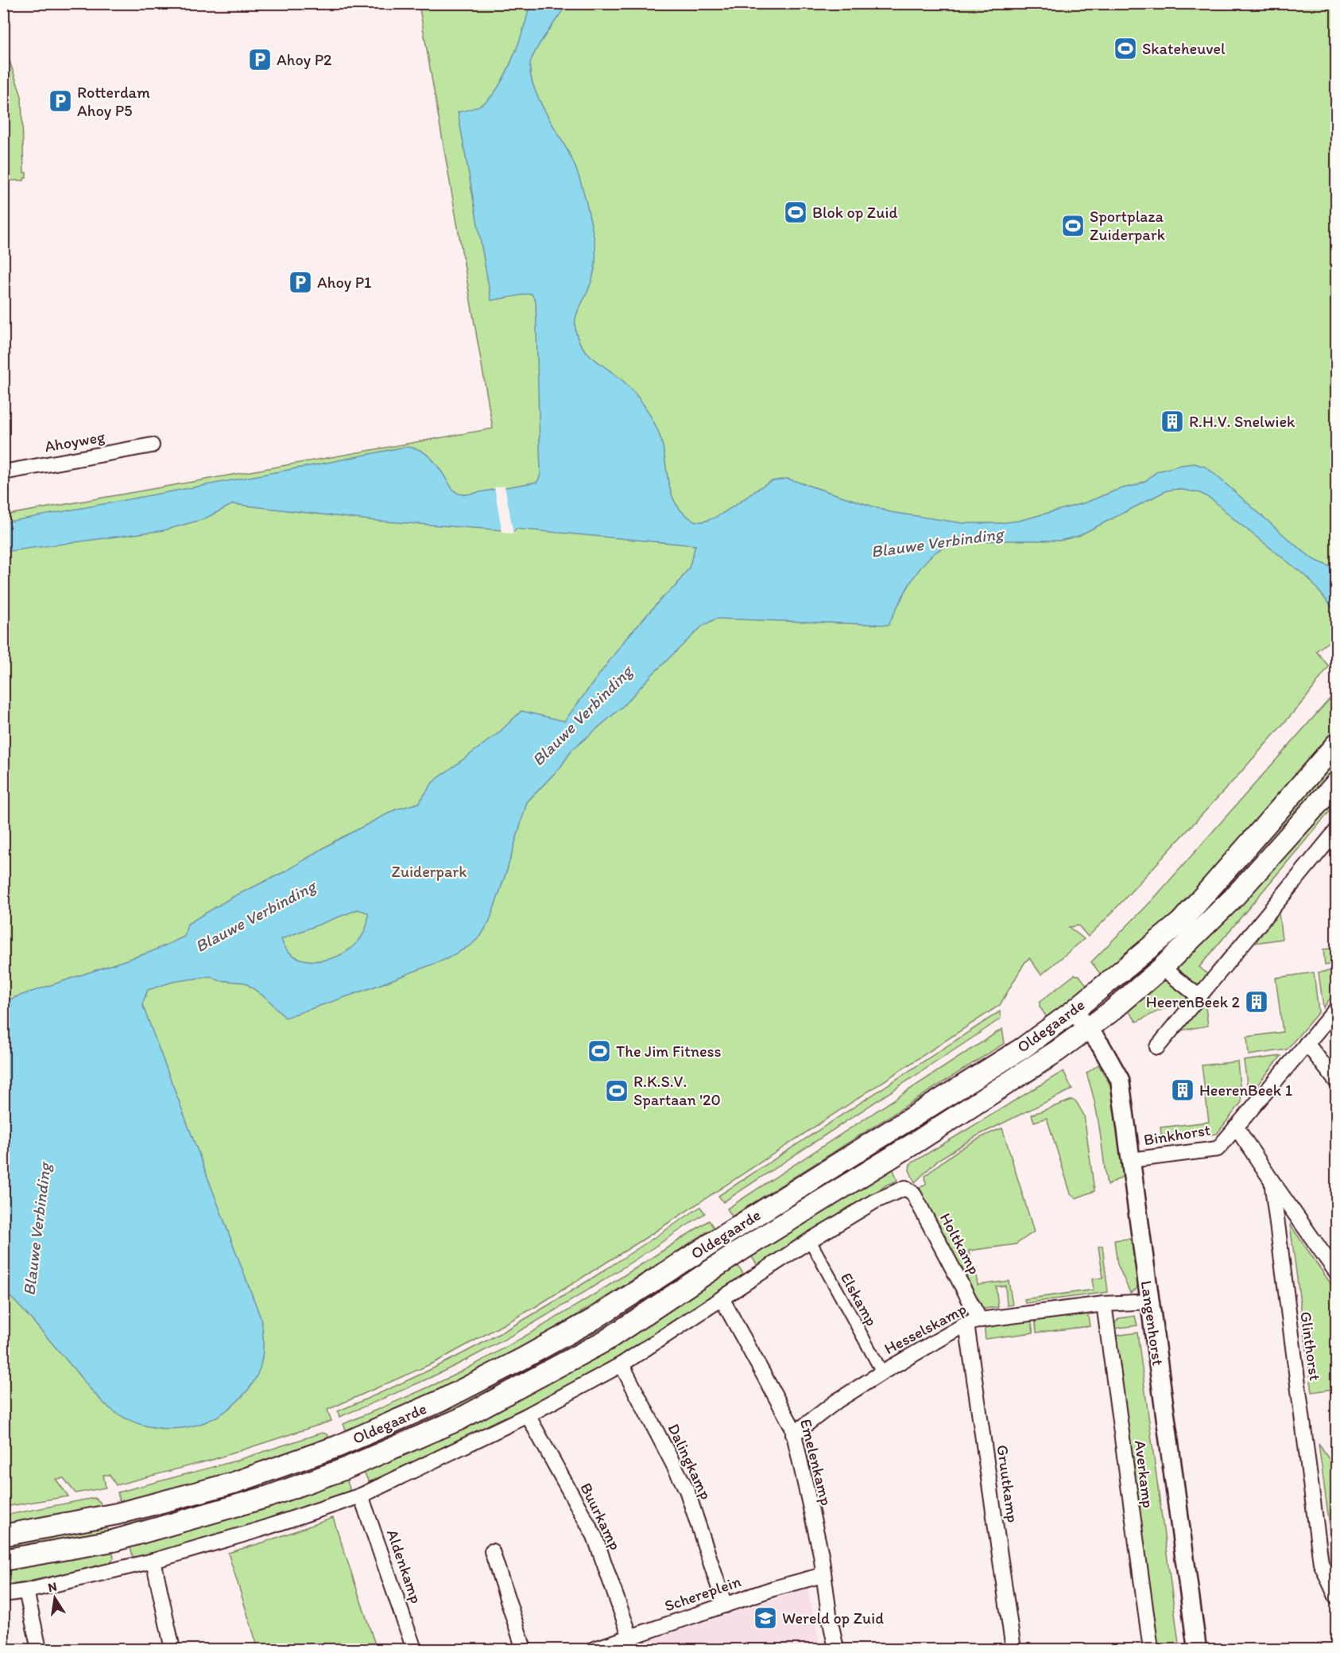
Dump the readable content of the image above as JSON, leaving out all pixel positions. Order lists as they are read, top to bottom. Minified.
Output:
{"streets":{"main road":["Oldegaarde"],"street":["Ahoyweg","Binkhorst","Holtkamp","Elskamp","Langenhorst","Hesselskamp","Glinthorst","Dalingkamp","Emelenkamp","Averkamp","Gruutkamp","Buurkamp","Aldenkamp","Schereplein"]},"crossings":[["Oldegaarde","Langenhorst"],["Binkhorst","Langenhorst"],["Binkhorst","Glinthorst"],["Holtkamp","Elskamp"],["Holtkamp","Hesselskamp"],["Holtkamp","Gruutkamp"],["Elskamp","Hesselskamp"],["Langenhorst","Hesselskamp"],["Hesselskamp","Emelenkamp"],["Hesselskamp","Averkamp"],["Hesselskamp","Gruutkamp"],["Dalingkamp","Schereplein"],["Emelenkamp","Schereplein"],["Buurkamp","Schereplein"]],"water":["Blauwe Verbinding"],"parks":["Zuiderpark"],"places":{"sports":["Skateheuvel","Blok op Zuid","Sportplaza Zuiderpark","The Jim Fitness","R.K.S.V. Spartaan '20"],"parking":["Ahoy P2","Rotterdam Ahoy P5","Ahoy P1"],"building":["R.H.V. Snelwiek","HeerenBeek 2","HeerenBeek 1"],"school or university":["Wereld op Zuid"]},"north":"top"}
